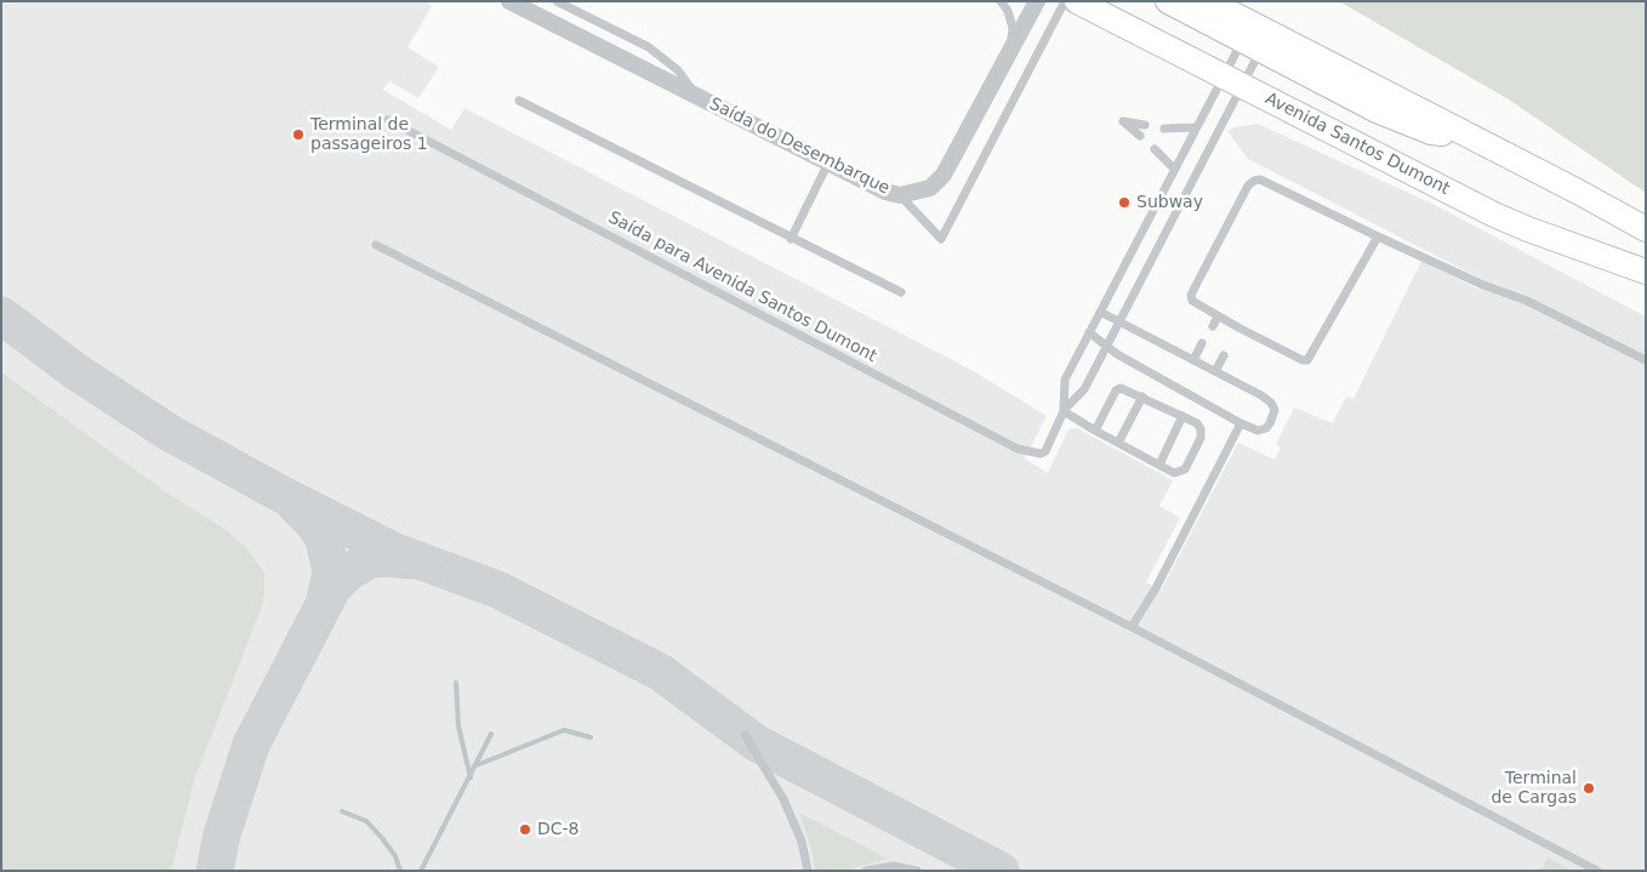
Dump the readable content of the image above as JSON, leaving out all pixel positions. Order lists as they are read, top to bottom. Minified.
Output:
{"streets":{"main road":["Avenida Santos Dumont"],"street":["Saída do Desembarque"],"lane":["Saída para Avenida Santos Dumont"]},"places":["Terminal de passageiros 1","Subway","Terminal de Cargas","DC-8"]}
